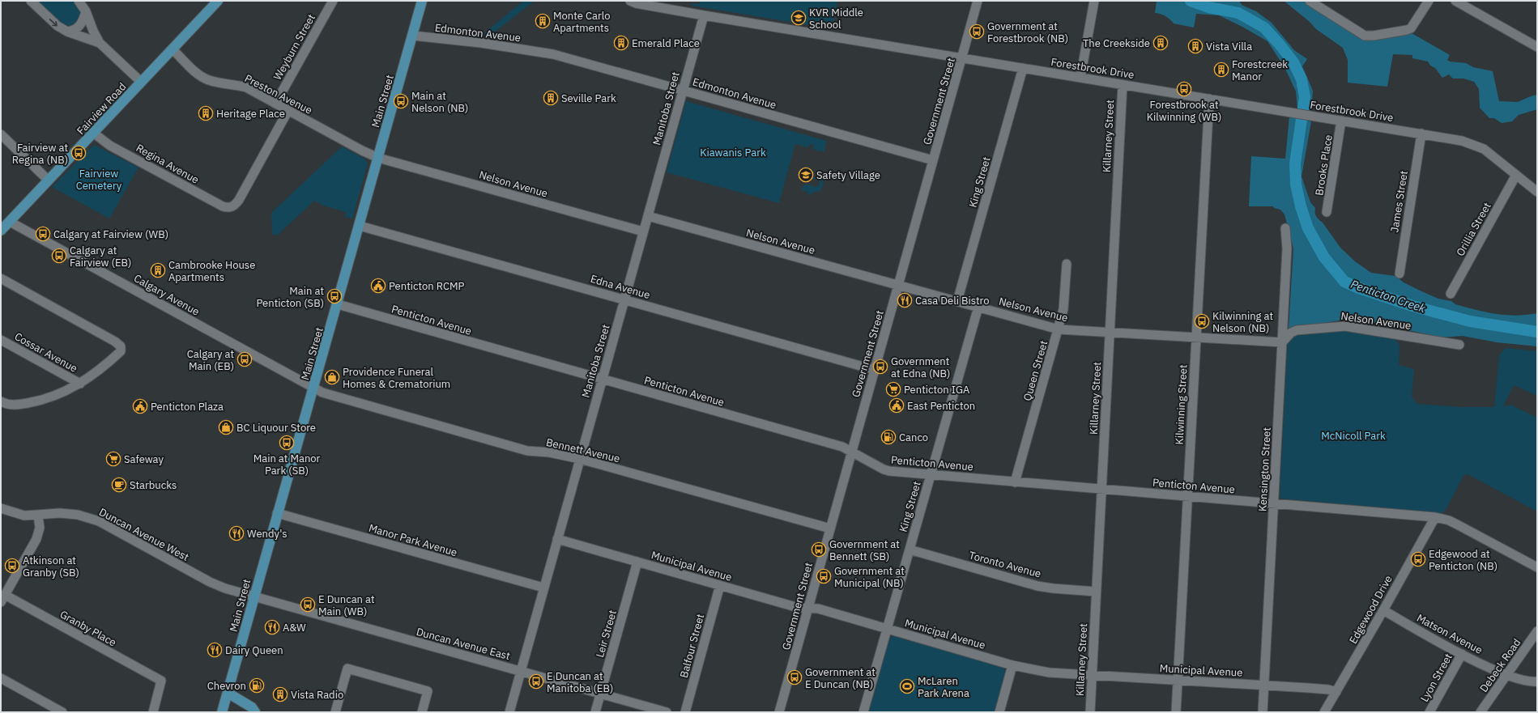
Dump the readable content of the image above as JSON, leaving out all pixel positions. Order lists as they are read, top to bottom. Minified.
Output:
{"streets":{"main road":["Main Street","Fairview Road"],"street":["Edmonton Avenue","Weyburn Street","Forestbrook Drive","Preston Avenue","Government Street","Manitoba Street","Killarney Street","Regina Avenue","Brooks Place","King Street","Nelson Avenue","James Street","Orillia Street","Edna Avenue","Calgary Avenue","Penticton Avenue","Cossar Avenue","Queen Street","Kilwinning Street","Bennett Avenue","Kensington Street","Duncan Avenue West","Manor Park Avenue","Toronto Avenue","Municipal Avenue","Edgewood Drive","Granby Place","Leir Street","Matson Avenue","Duncan Avenue East","Balfour Street","Debeck Road","Lyon Street"]},"crossings":[["Edmonton Avenue","Main Street"],["Edmonton Avenue","Government Street"],["Edmonton Avenue","Manitoba Street"],["Weyburn Street","Preston Avenue"],["Forestbrook Drive","Government Street"],["Forestbrook Drive","Manitoba Street"],["Forestbrook Drive","Killarney Street"],["Forestbrook Drive","Brooks Place"],["Forestbrook Drive","King Street"],["Forestbrook Drive","James Street"],["Forestbrook Drive","Orillia Street"],["Forestbrook Drive","Kilwinning Street"],["Preston Avenue","Main Street"],["Preston Avenue","Fairview Road"],["Preston Avenue","Regina Avenue"],["Preston Avenue","Nelson Avenue"],["Main Street","Nelson Avenue"],["Main Street","Edna Avenue"],["Main Street","Calgary Avenue"],["Main Street","Penticton Avenue"],["Main Street","Bennett Avenue"],["Main Street","Duncan Avenue West"],["Main Street","Manor Park Avenue"],["Main Street","Duncan Avenue East"],["Government Street","Nelson Avenue"],["Government Street","Edna Avenue"],["Government Street","Penticton Avenue"],["Government Street","Bennett Avenue"],["Government Street","Municipal Avenue"],["Fairview Road","Regina Avenue"],["Fairview Road","Calgary Avenue"],["Manitoba Street","Nelson Avenue"],["Manitoba Street","Edna Avenue"],["Manitoba Street","Penticton Avenue"],["Manitoba Street","Bennett Avenue"],["Manitoba Street","Manor Park Avenue"],["Manitoba Street","Municipal Avenue"],["Manitoba Street","Duncan Avenue East"],["Killarney Street","Nelson Avenue"],["Killarney Street","Penticton Avenue"],["Killarney Street","Toronto Avenue"],["Killarney Street","Municipal Avenue"],["King Street","Nelson Avenue"],["King Street","Penticton Avenue"],["King Street","Toronto Avenue"],["King Street","Municipal Avenue"],["Nelson Avenue","Queen Street"],["Nelson Avenue","Kilwinning Street"],["Nelson Avenue","Kensington Street"],["Calgary Avenue","Bennett Avenue"],["Penticton Avenue","Queen Street"],["Penticton Avenue","Kilwinning Street"],["Penticton Avenue","Kensington Street"],["Penticton Avenue","Edgewood Drive"],["Kilwinning Street","Municipal Avenue"],["Kensington Street","Municipal Avenue"],["Duncan Avenue West","Duncan Avenue East"],["Municipal Avenue","Edgewood Drive"],["Municipal Avenue","Leir Street"],["Municipal Avenue","Balfour Street"],["Edgewood Drive","Matson Avenue"],["Leir Street","Duncan Avenue East"],["Matson Avenue","Debeck Road"],["Matson Avenue","Lyon Street"]],"water":["Penticton Creek"],"parks":["Kiawanis Park","Fairview Cemetery","McNicoll Park"],"places":{"school or university":["KVR Middle School","Safety Village"],"building":["Monte Carlo Apartments","Emerald Place","The Creekside","Vista Villa","Forestcreek Manor","Seville Park","Heritage Place","Cambrooke House Apartments","Vista Radio"],"bus stop":["Government at Forestbrook (NB)","Forestbrook at Kilwinning (WB)","Main at Nelson (NB)","Fairview at Regina (NB)","Calgary at Fairview (WB)","Calgary at Fairview (EB)","Main at Penticton (SB)","Kilwinning at Nelson (NB)","Calgary at Main (EB)","Government at Edna (NB)","Main at Manor Park (SB)","Government at Bennett (SB)","Edgewood at Penticton (NB)","Atkinson at Granby (SB)","Government at Municipal (NB)","E Duncan at Main (WB)","Government at E Duncan (NB)","E Duncan at Manitoba (EB)"],"public building":["Penticton RCMP","East Penticton","Penticton Plaza"],"restaurant":["Casa Deli Bistro","Wendy's","A&W","Dairy Queen"],"shop":["Providence Funeral Homes & Crematorium","BC Liquour Store"],"supermarket":["Penticton IGA","Safeway"],"fuel station":["Canco","Chevron"],"cafe":["Starbucks"],"sports":["McLaren Park Arena"]}}
